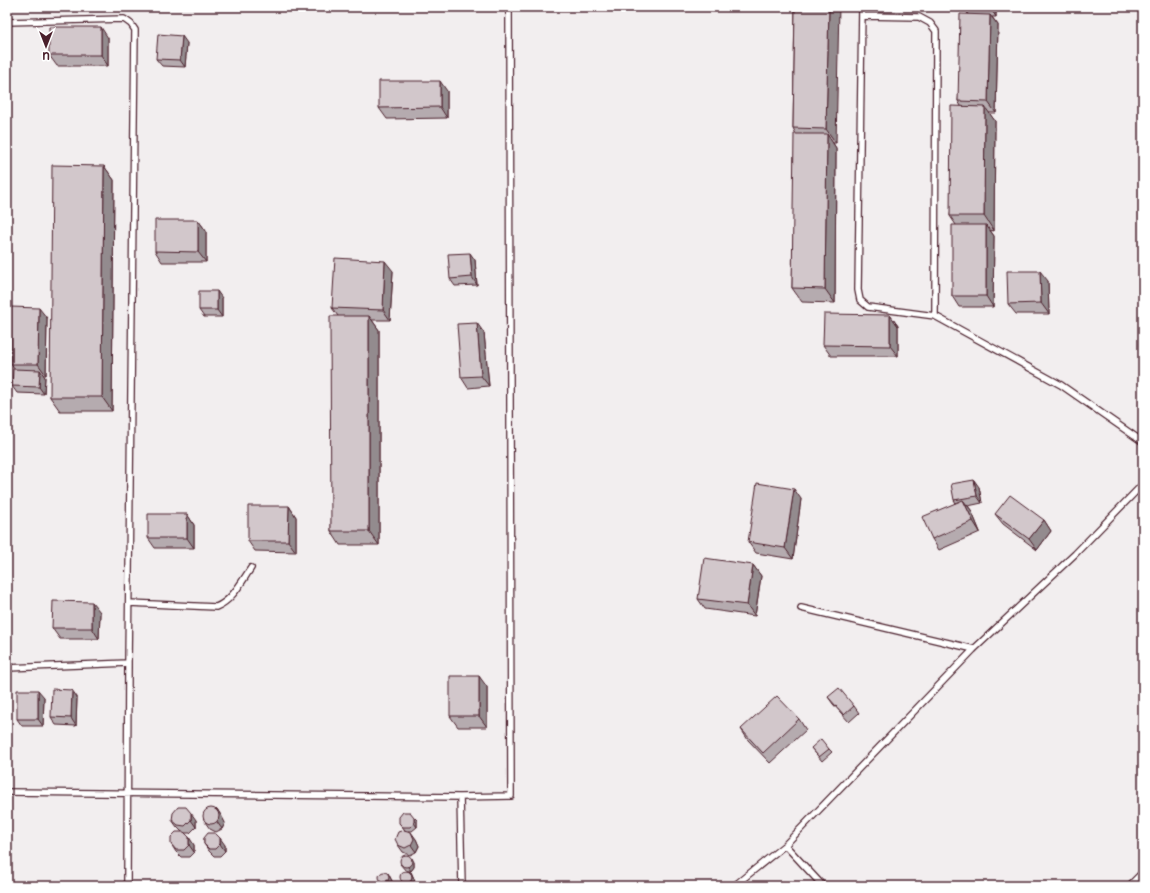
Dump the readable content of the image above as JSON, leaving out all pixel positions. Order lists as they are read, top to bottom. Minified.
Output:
{"north":"bottom"}
